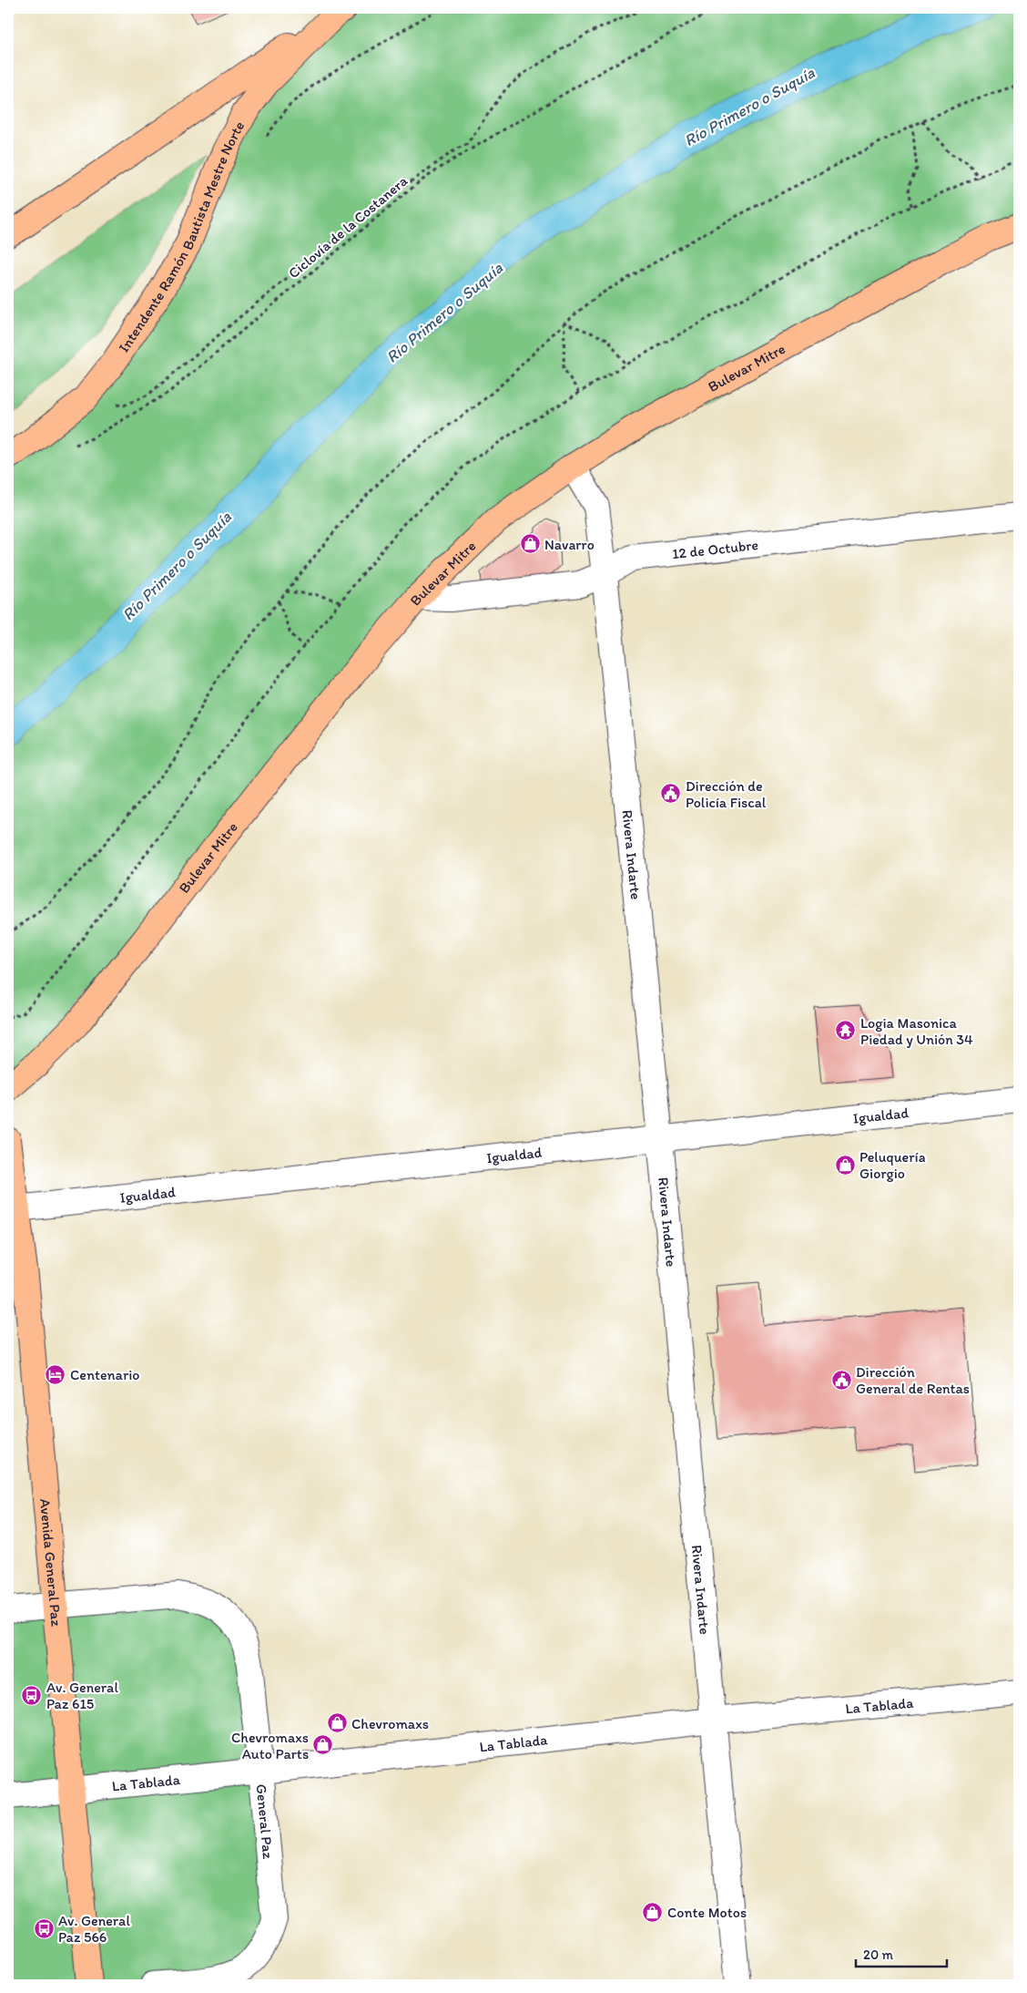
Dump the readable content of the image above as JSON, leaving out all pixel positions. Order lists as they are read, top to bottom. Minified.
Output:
{"streets":{"main road":["Intendente Ramón Bautista Mestre Norte","Bulevar Mitre","Avenida General Paz"],"street":["12 de Octubre","Rivera Indarte","Igualdad","La Tablada","General Paz"],"path":["Ciclovía de la Costanera"]},"crossings":[["Bulevar Mitre","12 de Octubre"],["Bulevar Mitre","Rivera Indarte"],["12 de Octubre","Rivera Indarte"],["Rivera Indarte","Igualdad"],["Rivera Indarte","La Tablada"],["Igualdad","Avenida General Paz"],["Avenida General Paz","La Tablada"],["Avenida General Paz","General Paz"],["La Tablada","General Paz"]],"water":["Río Primero o Suquía"],"places":{"shop":["Navarro","Peluquería Giorgio","Chevromaxs","Chevromaxs Auto Parts","Conte Motos"],"public building":["Dirección de Policía Fiscal","Dirección General de Rentas"],"temple":["Logia Masonica Piedad y Unión 34"],"hotel":["Centenario"],"bus stop":["Av. General Paz 615","Av. General Paz 566"]},"scale_bar":"20 m"}
